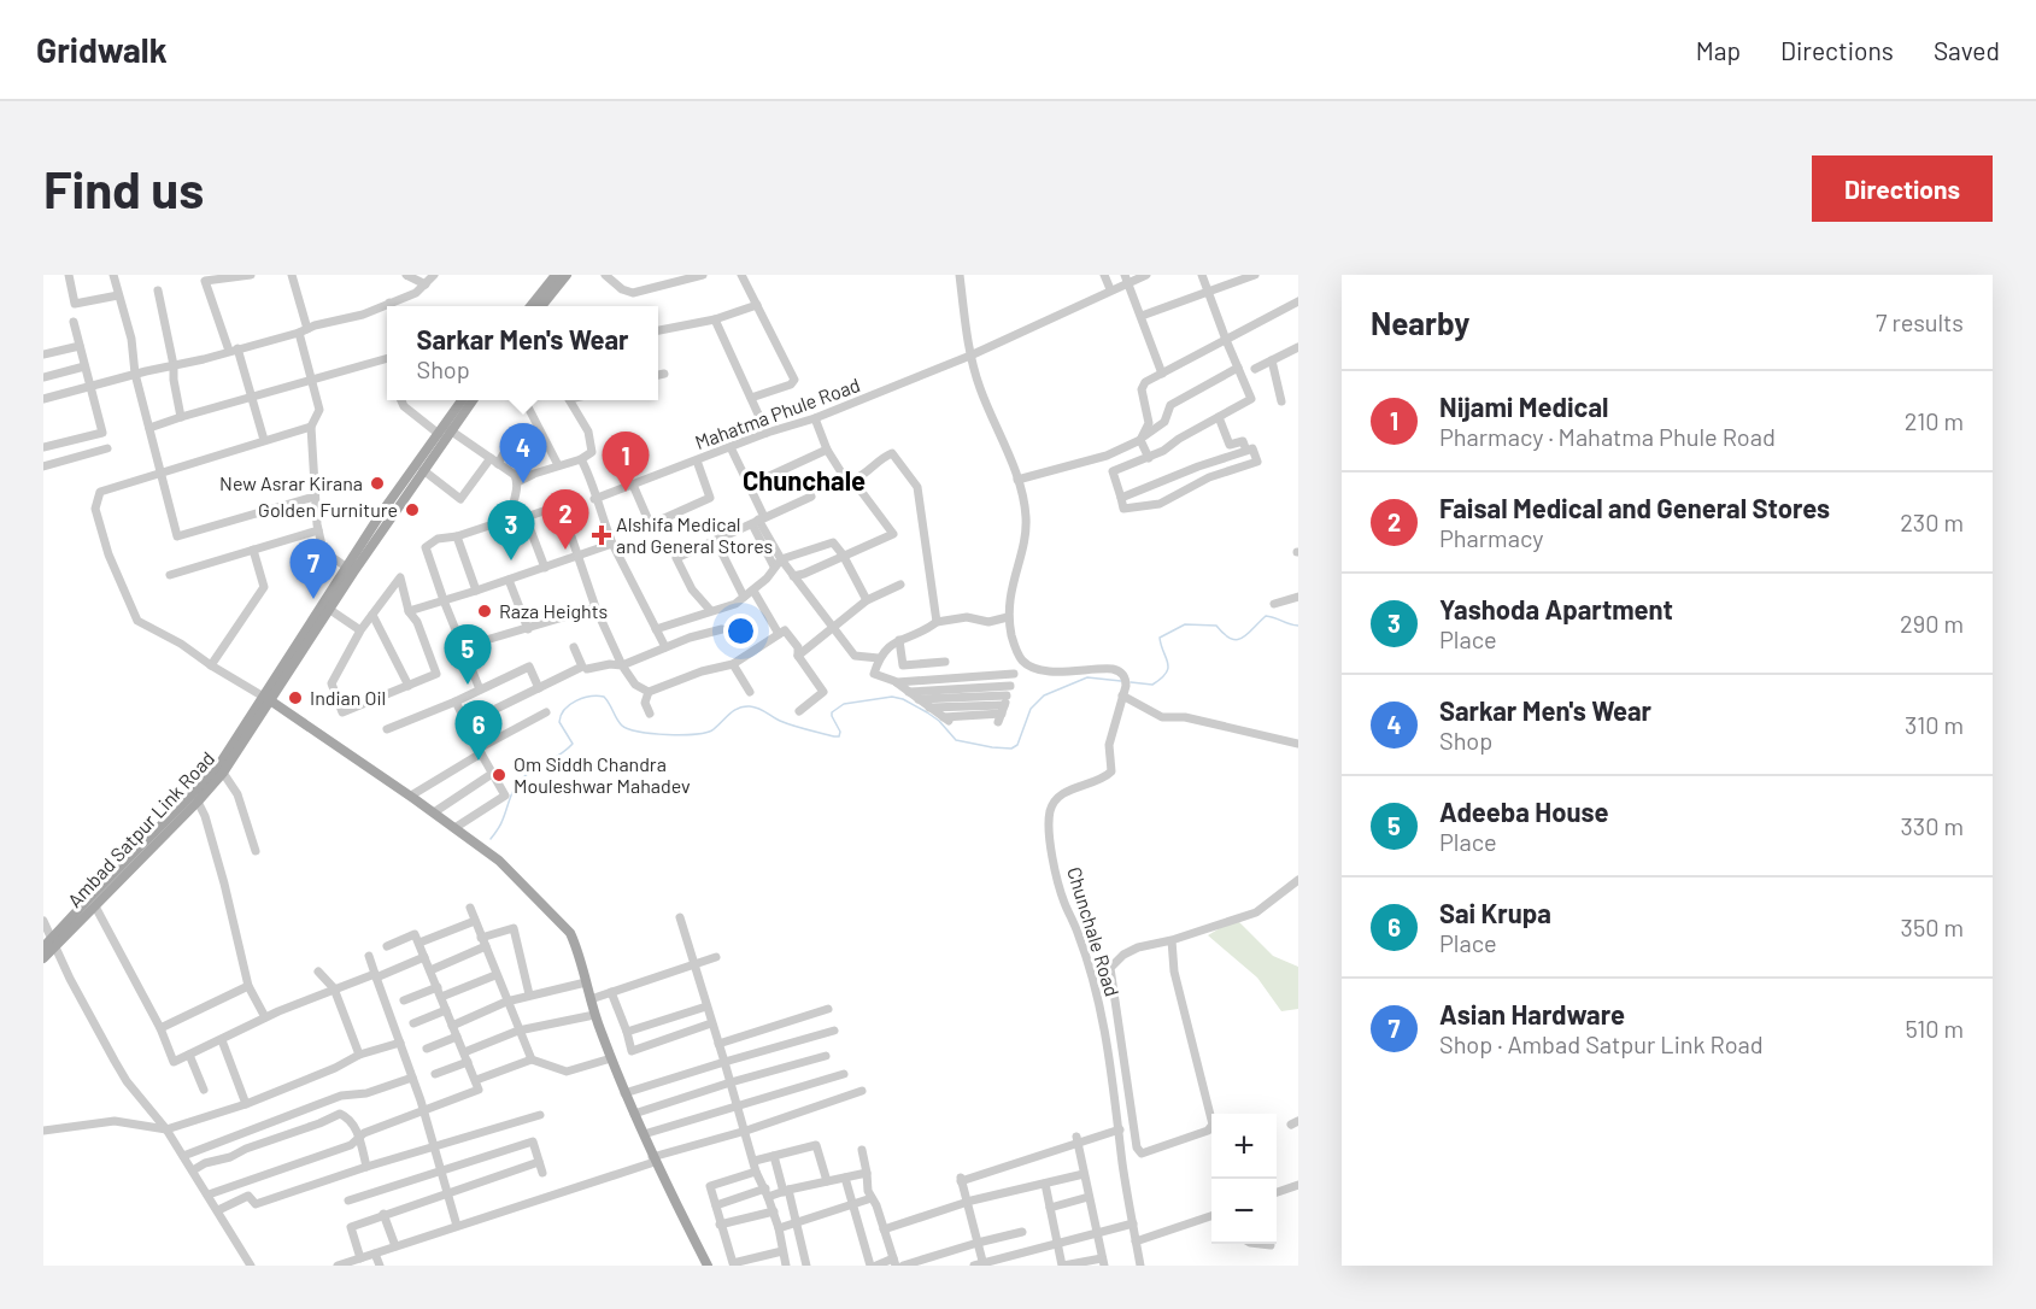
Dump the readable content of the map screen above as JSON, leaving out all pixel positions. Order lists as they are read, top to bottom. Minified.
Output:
{"streets":{"main road":["Ambad Satpur Link Road"],"street":["Mahatma Phule Road","Chunchale Road"]},"districts":["Chunchale"],"places":{"other":["New Asrar Kirana","Golden Furniture","Raza Heights","Indian Oil","Om Siddh Chandra Mouleshwar Mahadev"],"health":["Alshifa Medical and General Stores"]},"page":{"header":"Gridwalk","nav":["Map","Directions","Saved"],"buttons":"Directions","title":"Find us","heading":["Nearby","7 results"],"popup":["Sarkar Men's Wear","Shop"],"list":[{"mark":"1","name":"Nijami Medical","note":"Pharmacy · Mahatma Phule Road","value":"210 m"},{"mark":"2","name":"Faisal Medical and General Stores","note":"Pharmacy","value":"230 m"},{"mark":"3","name":"Yashoda Apartment","note":"Place","value":"290 m"},{"mark":"4","name":"Sarkar Men's Wear","note":"Shop","value":"310 m"},{"mark":"5","name":"Adeeba House","note":"Place","value":"330 m"},{"mark":"6","name":"Sai Krupa","note":"Place","value":"350 m"},{"mark":"7","name":"Asian Hardware","note":"Shop · Ambad Satpur Link Road","value":"510 m"}],"pins":["4","1","2","3","7","5","6"],"map_buttons":["+","−"]}}
